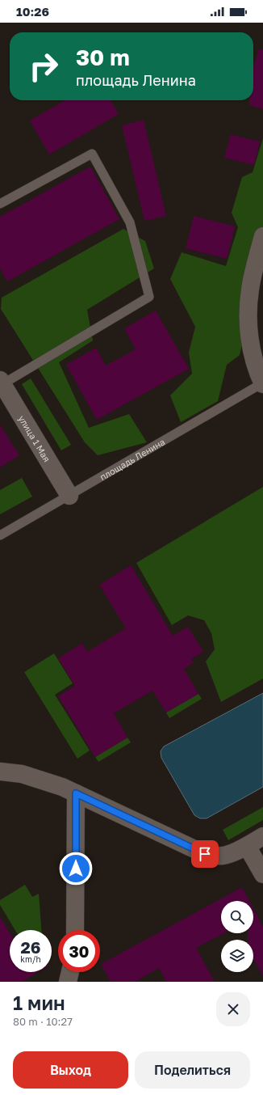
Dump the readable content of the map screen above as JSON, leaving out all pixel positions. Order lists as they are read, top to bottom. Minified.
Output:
{"streets":{"street":["улица 1 Мая"],"lane":["площадь Ленина"]},"crossings":[["улица 1 Мая","площадь Ленина"]],"page":{"status":"10:26","turn":["30 m","площадь Ленина"],"speed":"26 km/h","limit":"30","heading":["1 мин","80 m · 10:27"],"buttons":["Выход","Поделиться"]}}
